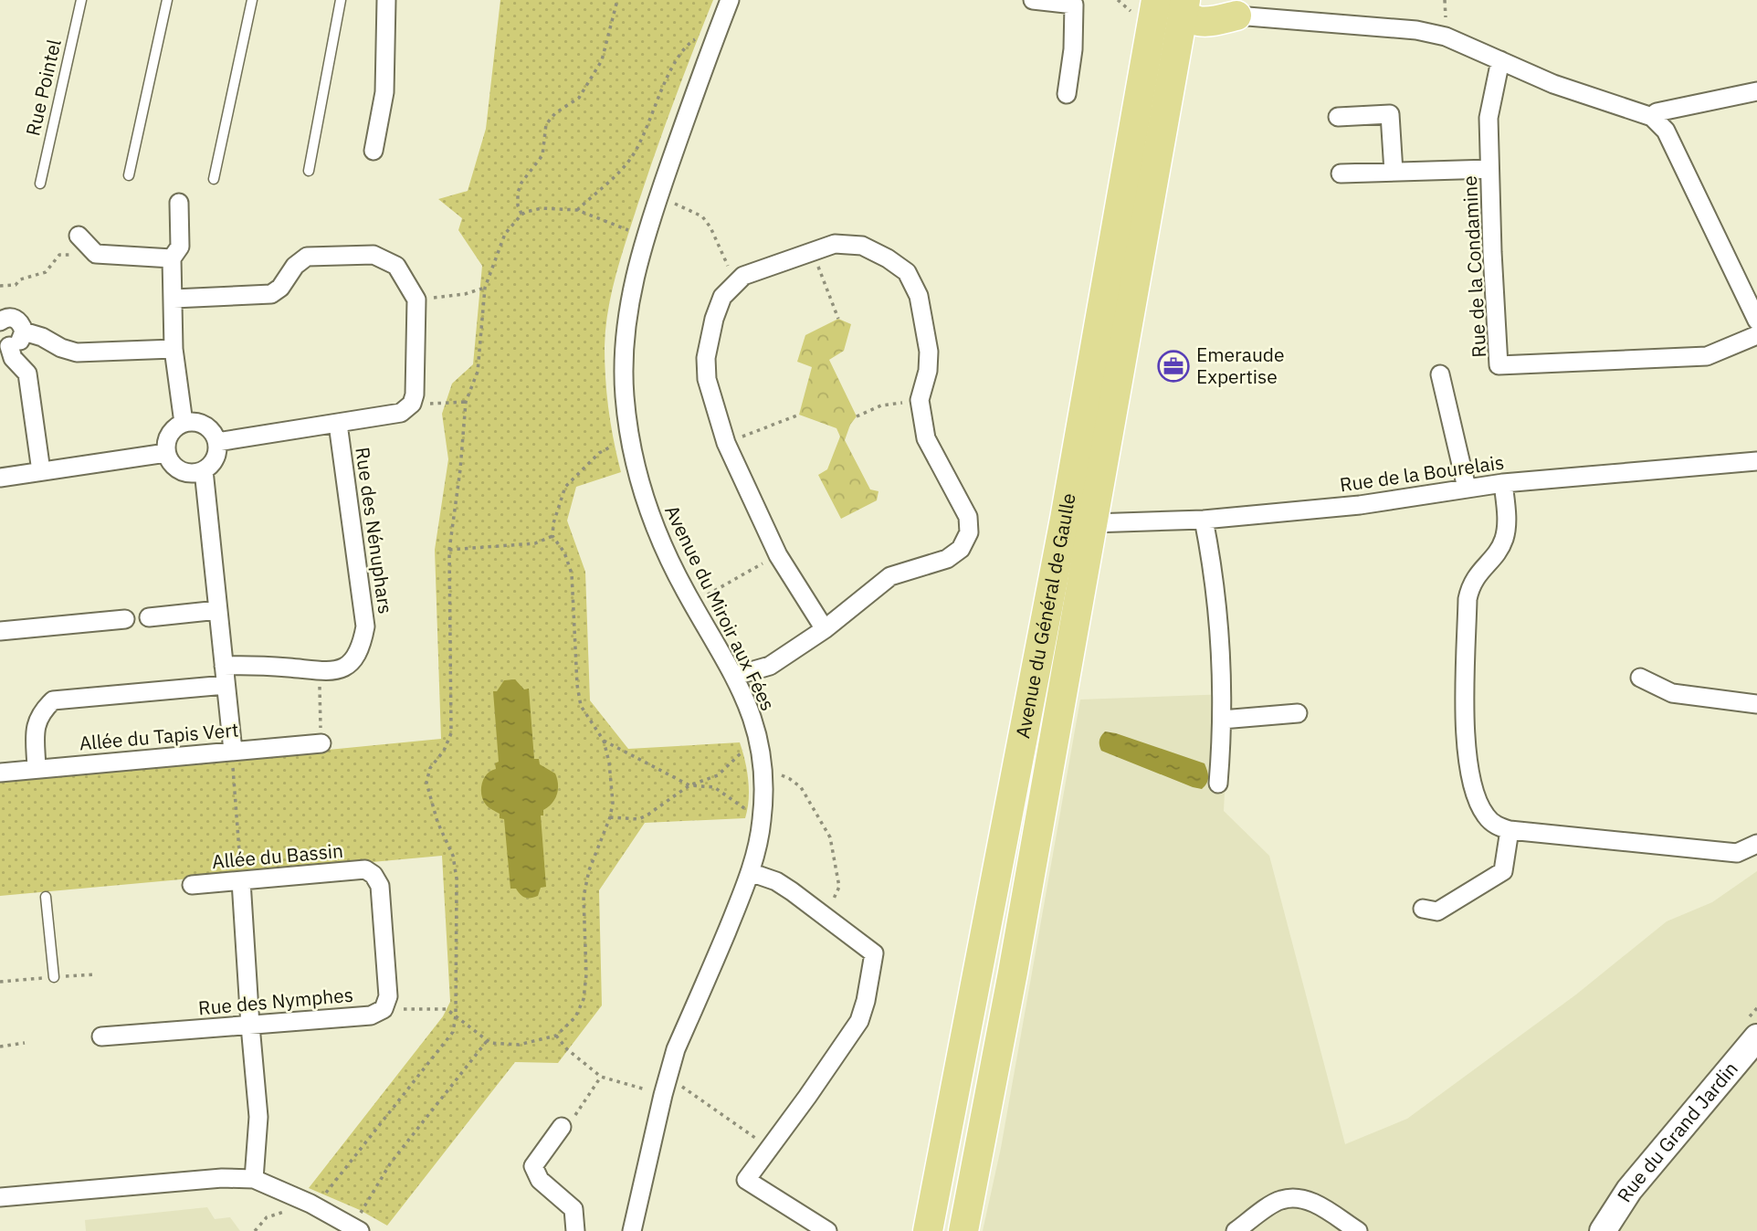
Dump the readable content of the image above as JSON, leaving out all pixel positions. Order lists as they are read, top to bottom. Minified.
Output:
{"streets":{"main road":["Avenue du Général de Gaulle"],"street":["Rue de la Condamine","Rue de la Bourelais","Rue des Nénuphars","Avenue du Miroir aux Fées","Allée du Tapis Vert","Allée du Bassin","Rue des Nymphes","Rue du Grand Jardin"],"lane":["Rue Pointel"]},"crossings":[["Rue de la Bourelais","Avenue du Général de Gaulle"],["Allée du Bassin","Rue des Nymphes"]],"places":{"office":["Emeraude Expertise"]}}
